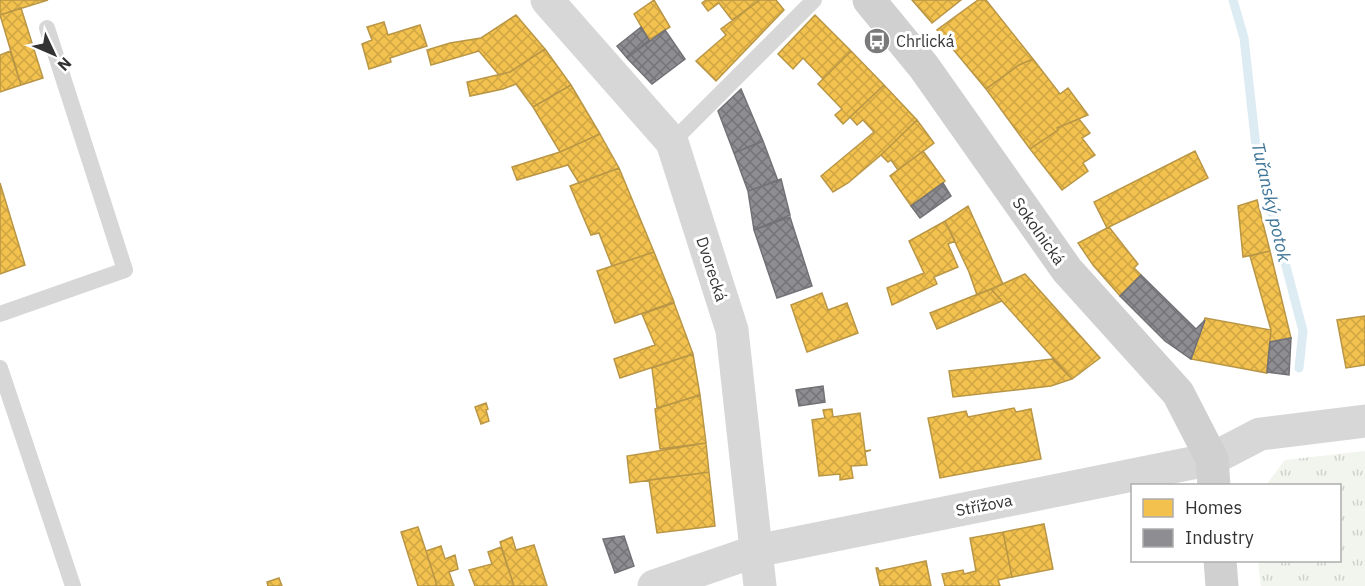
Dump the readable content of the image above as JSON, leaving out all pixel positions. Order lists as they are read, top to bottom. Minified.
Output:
{"streets":{"main road":["Sokolnická"],"street":["Dvorecká","Střížova"]},"crossings":[["Sokolnická","Střížova"],["Dvorecká","Střížova"]],"water":["Tuřanský potok"],"places":{"bus stop":["Chrlická"]},"legend":["Homes","Industry"],"north":"bottom right"}
